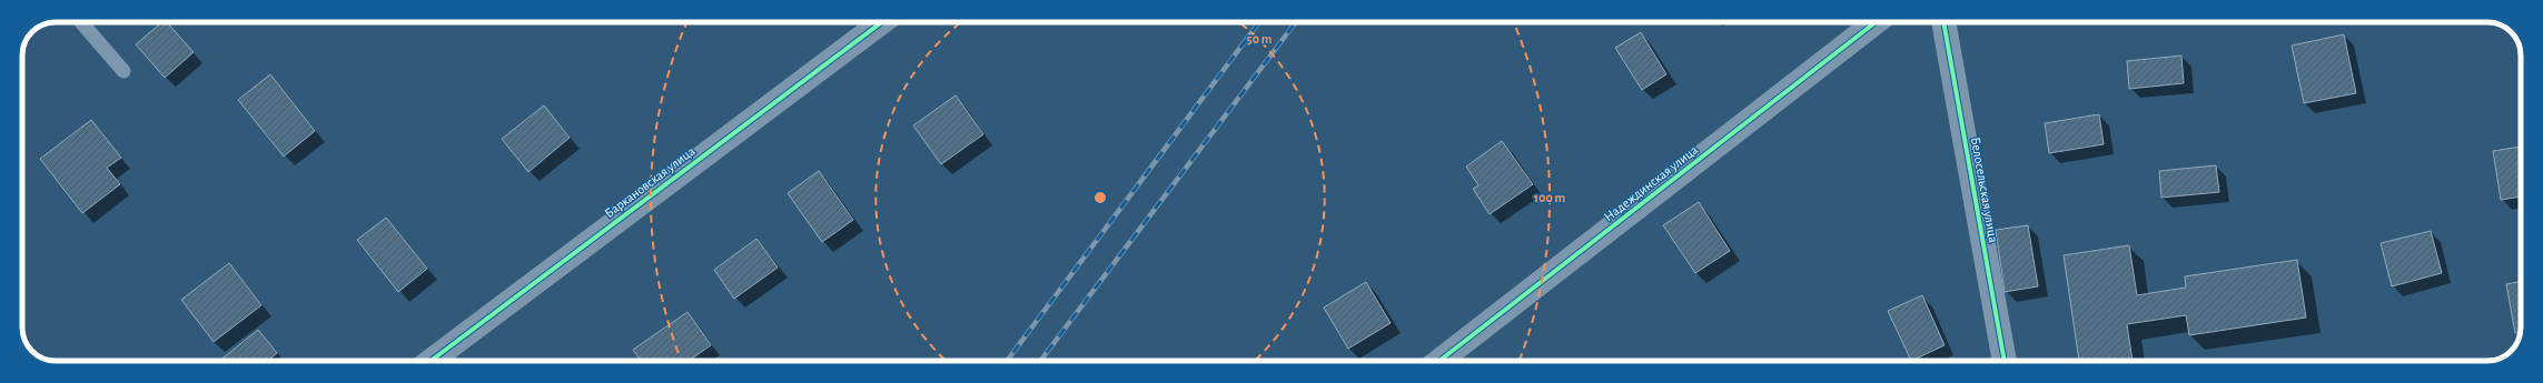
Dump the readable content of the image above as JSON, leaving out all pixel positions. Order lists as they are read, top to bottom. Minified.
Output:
{"streets":{"street":["Баркановская улица","Надеждинская улица","Белосельская улица"]},"rings":["50 m","100 m"]}
